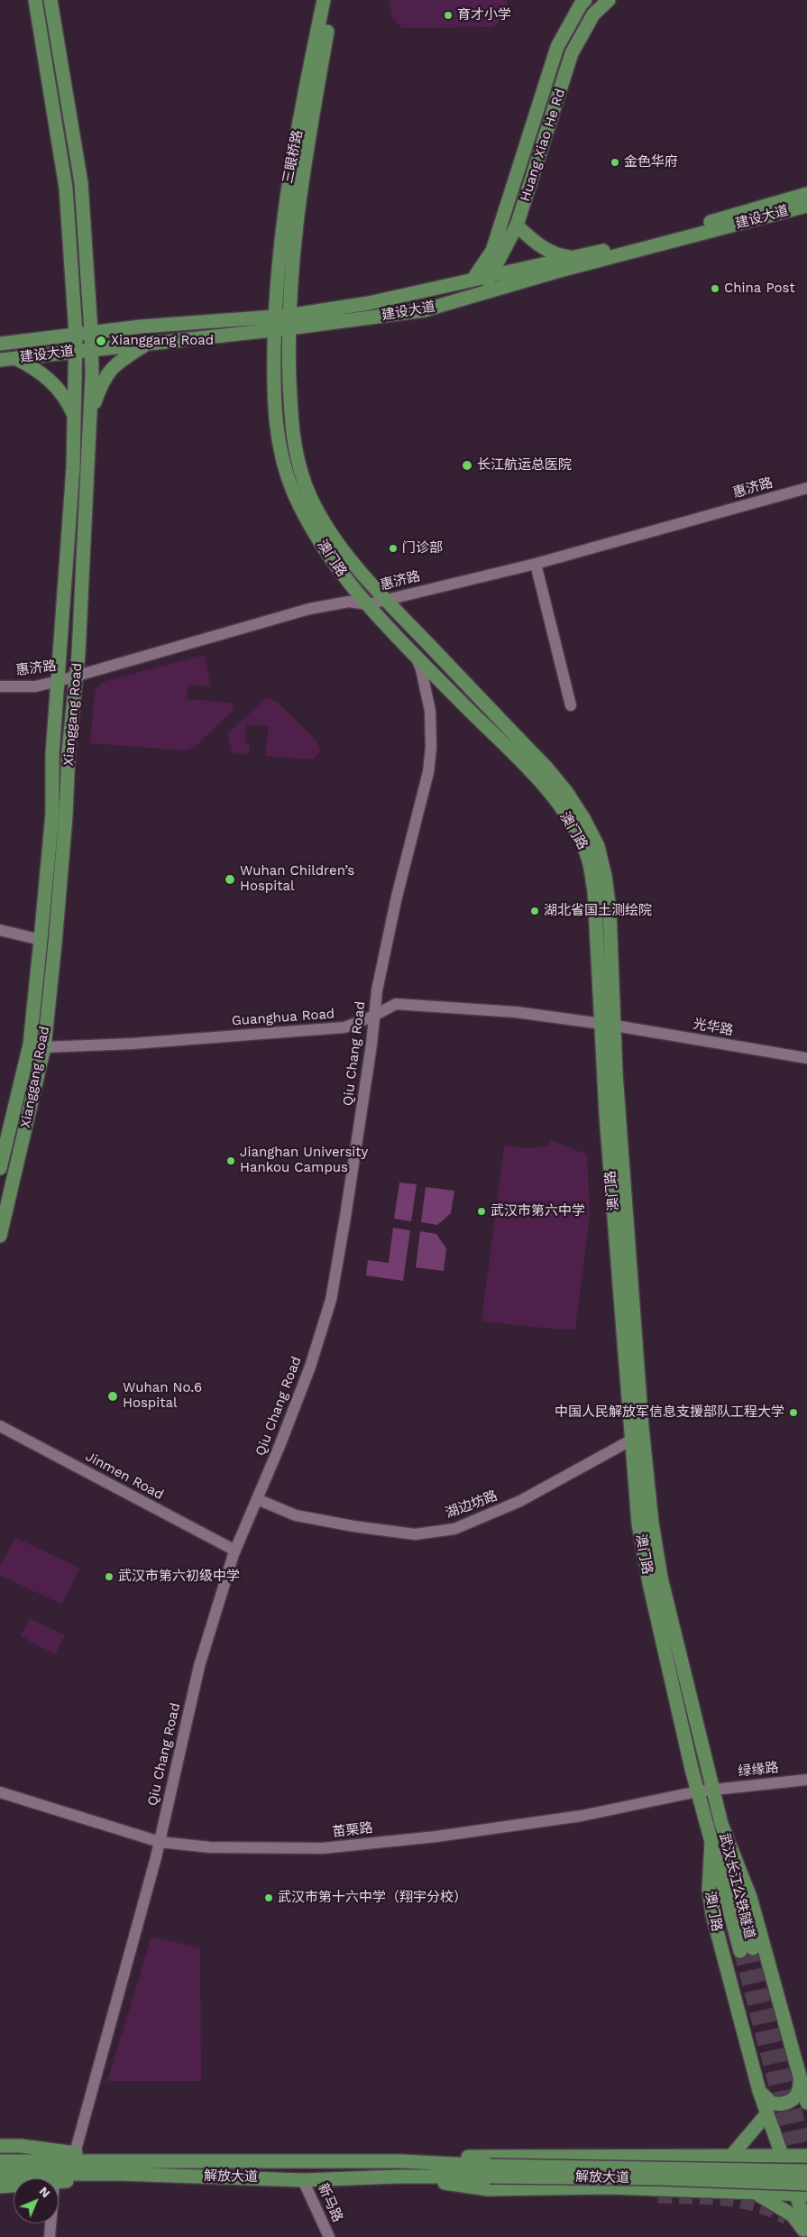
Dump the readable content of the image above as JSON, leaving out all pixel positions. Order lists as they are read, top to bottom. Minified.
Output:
{"streets":{"main road":["Huang Xiao He Rd","三眼桥路","建设大道","澳门路","Xianggang Road","武汉长江公铁隧道","解放大道"],"street":["惠济路","Guanghua Road","光华路","Qiu Chang Road","Jinmen Road","湖边坊路","绿缘路","苗栗路","新马路"]},"crossings":[["Huang Xiao He Rd","建设大道"],["三眼桥路","建设大道"],["三眼桥路","澳门路"],["建设大道","澳门路"],["建设大道","Xianggang Road"],["惠济路","澳门路"],["惠济路","Xianggang Road"],["澳门路","Guanghua Road"],["澳门路","光华路"],["澳门路","Qiu Chang Road"],["澳门路","湖边坊路"],["澳门路","绿缘路"],["澳门路","苗栗路"],["澳门路","武汉长江公铁隧道"],["澳门路","解放大道"],["Xianggang Road","Guanghua Road"],["Guanghua Road","光华路"],["Guanghua Road","Qiu Chang Road"],["Qiu Chang Road","Jinmen Road"],["Qiu Chang Road","湖边坊路"],["Qiu Chang Road","苗栗路"],["Qiu Chang Road","解放大道"],["绿缘路","苗栗路"],["解放大道","新马路"]],"places":["育才小学","金色华府","China Post","Xianggang Road","长江航运总医院","门诊部","Wuhan Children’s Hospital","湖北省国土测绘院","Jianghan University Hankou Campus","武汉市第六中学","Wuhan No.6 Hospital","中国人民解放军信息支援部队工程大学","武汉市第六初级中学","武汉市第十六中学（翔宇分校）"],"north":"top right"}
